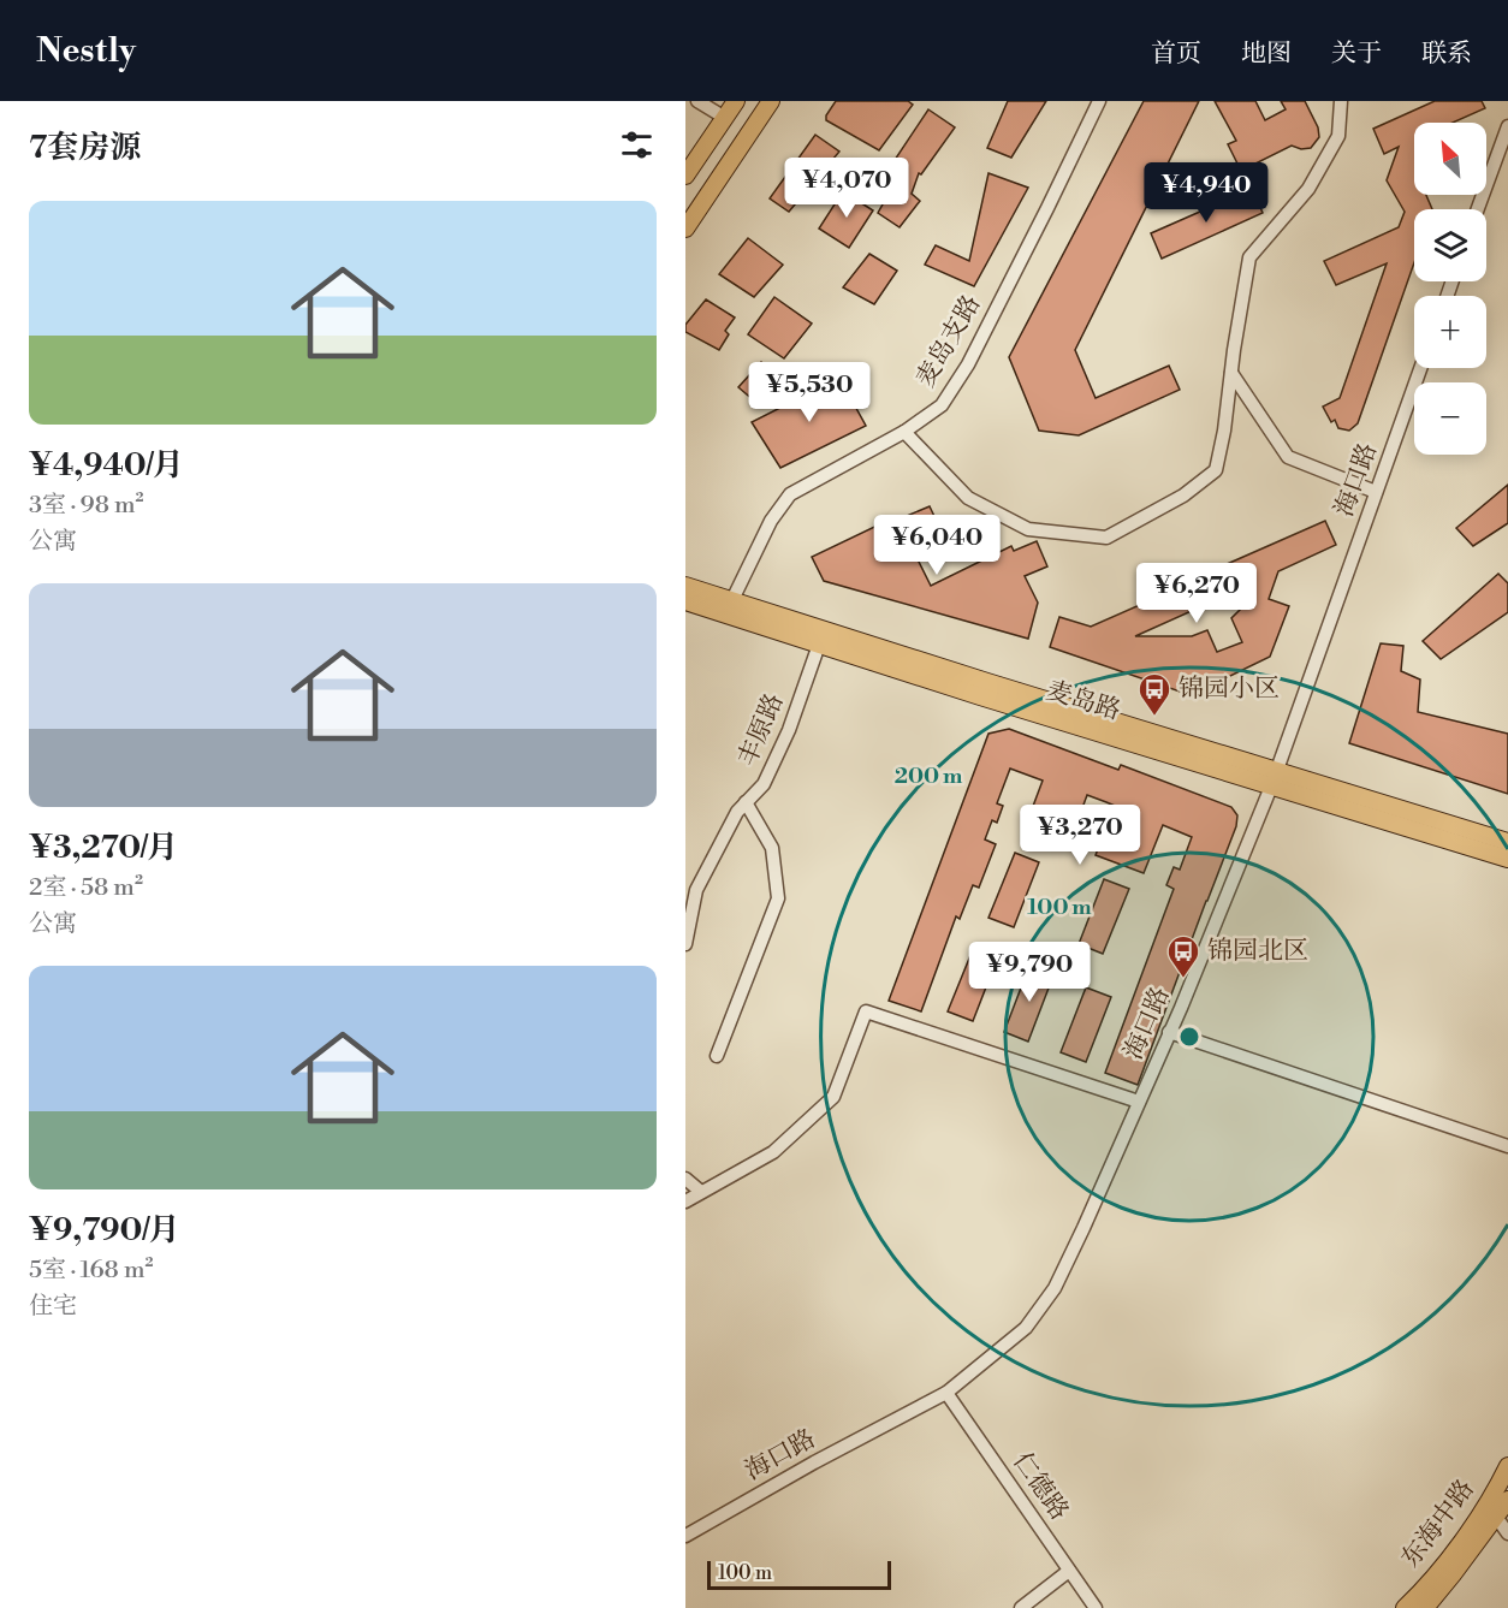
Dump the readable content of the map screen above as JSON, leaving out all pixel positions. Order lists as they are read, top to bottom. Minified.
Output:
{"streets":{"main road":["麦岛路","东海中路"],"street":["麦岛支路","海口路","丰原路","仁德路"]},"crossings":[["麦岛支路","麦岛路"],["海口路","麦岛路"],["海口路","仁德路"],["麦岛路","丰原路"]],"places":{"bus stop":["锦园小区","锦园北区"]},"scale_bar":"100 m","north":"top left","page":{"header":"Nestly","nav":["首页","地图","关于","联系"],"heading":"7套房源","map_buttons":["+","−"],"price":["¥4,070","¥4,940","¥5,530","¥6,040","¥6,270","¥3,270","¥9,790"],"list":[{"name":"¥4,940/月","note":"3室 · 98 m² · 公寓"},{"name":"¥3,270/月","note":"2室 · 58 m² · 公寓"},{"name":"¥9,790/月","note":"5室 · 168 m² · 住宅"}],"scale":"100 m"},"rings":["200 m","100 m"]}
